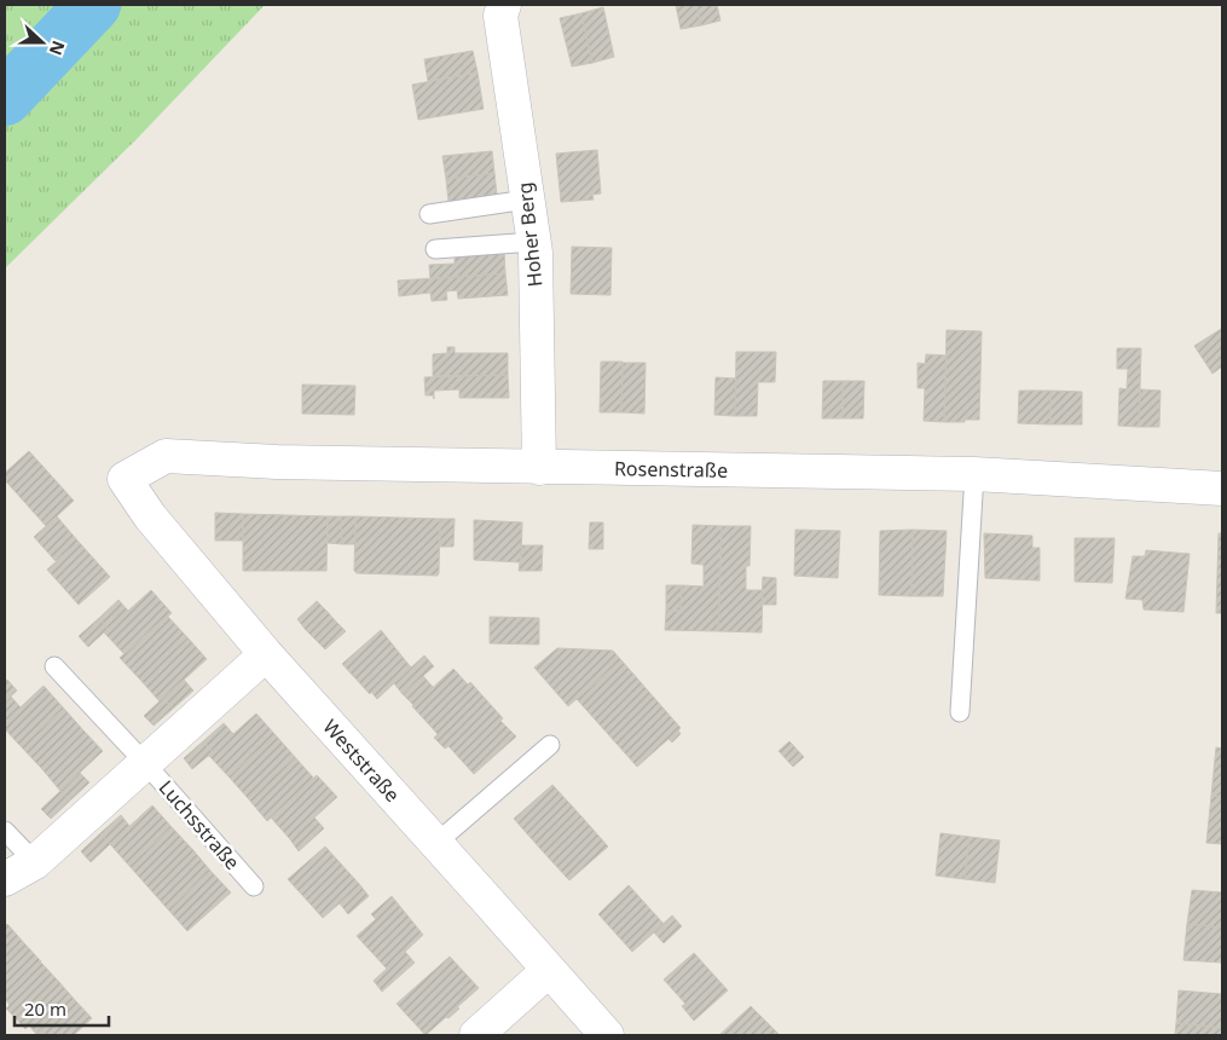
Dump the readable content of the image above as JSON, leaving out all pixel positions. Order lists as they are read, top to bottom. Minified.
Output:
{"streets":{"street":["Hoher Berg","Rosenstraße","Weststraße","Luchsstraße"]},"crossings":[["Hoher Berg","Rosenstraße"],["Rosenstraße","Weststraße"],["Weststraße","Luchsstraße"]],"scale_bar":"20 m","north":"right"}
